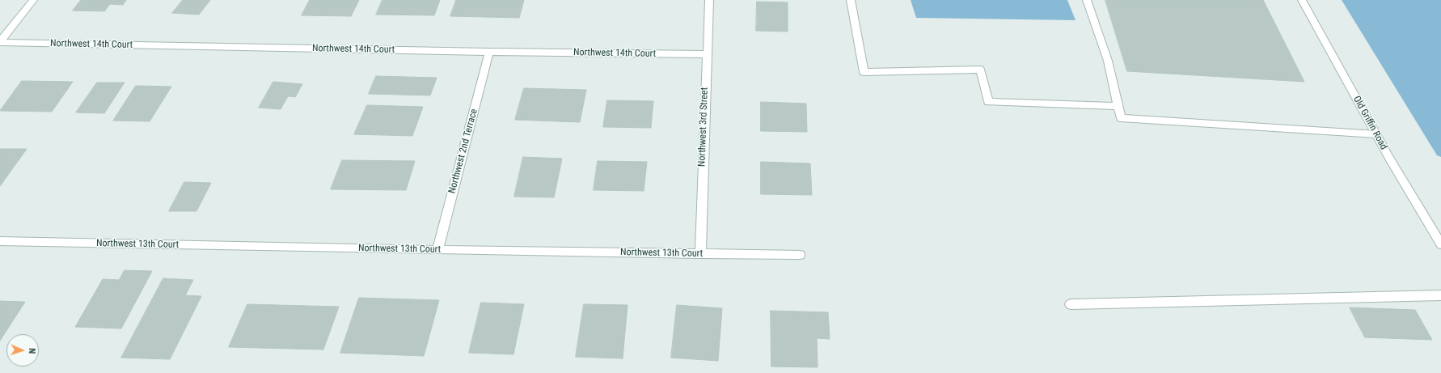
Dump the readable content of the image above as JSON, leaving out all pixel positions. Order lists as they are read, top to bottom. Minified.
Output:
{"streets":{"street":["Northwest 14th Court","Old Griffin Road","Northwest 3rd Street","Northwest 2nd Terrace","Northwest 13th Court"]},"crossings":[["Northwest 14th Court","Northwest 3rd Street"],["Northwest 14th Court","Northwest 2nd Terrace"],["Northwest 3rd Street","Northwest 13th Court"],["Northwest 2nd Terrace","Northwest 13th Court"]],"north":"right"}
